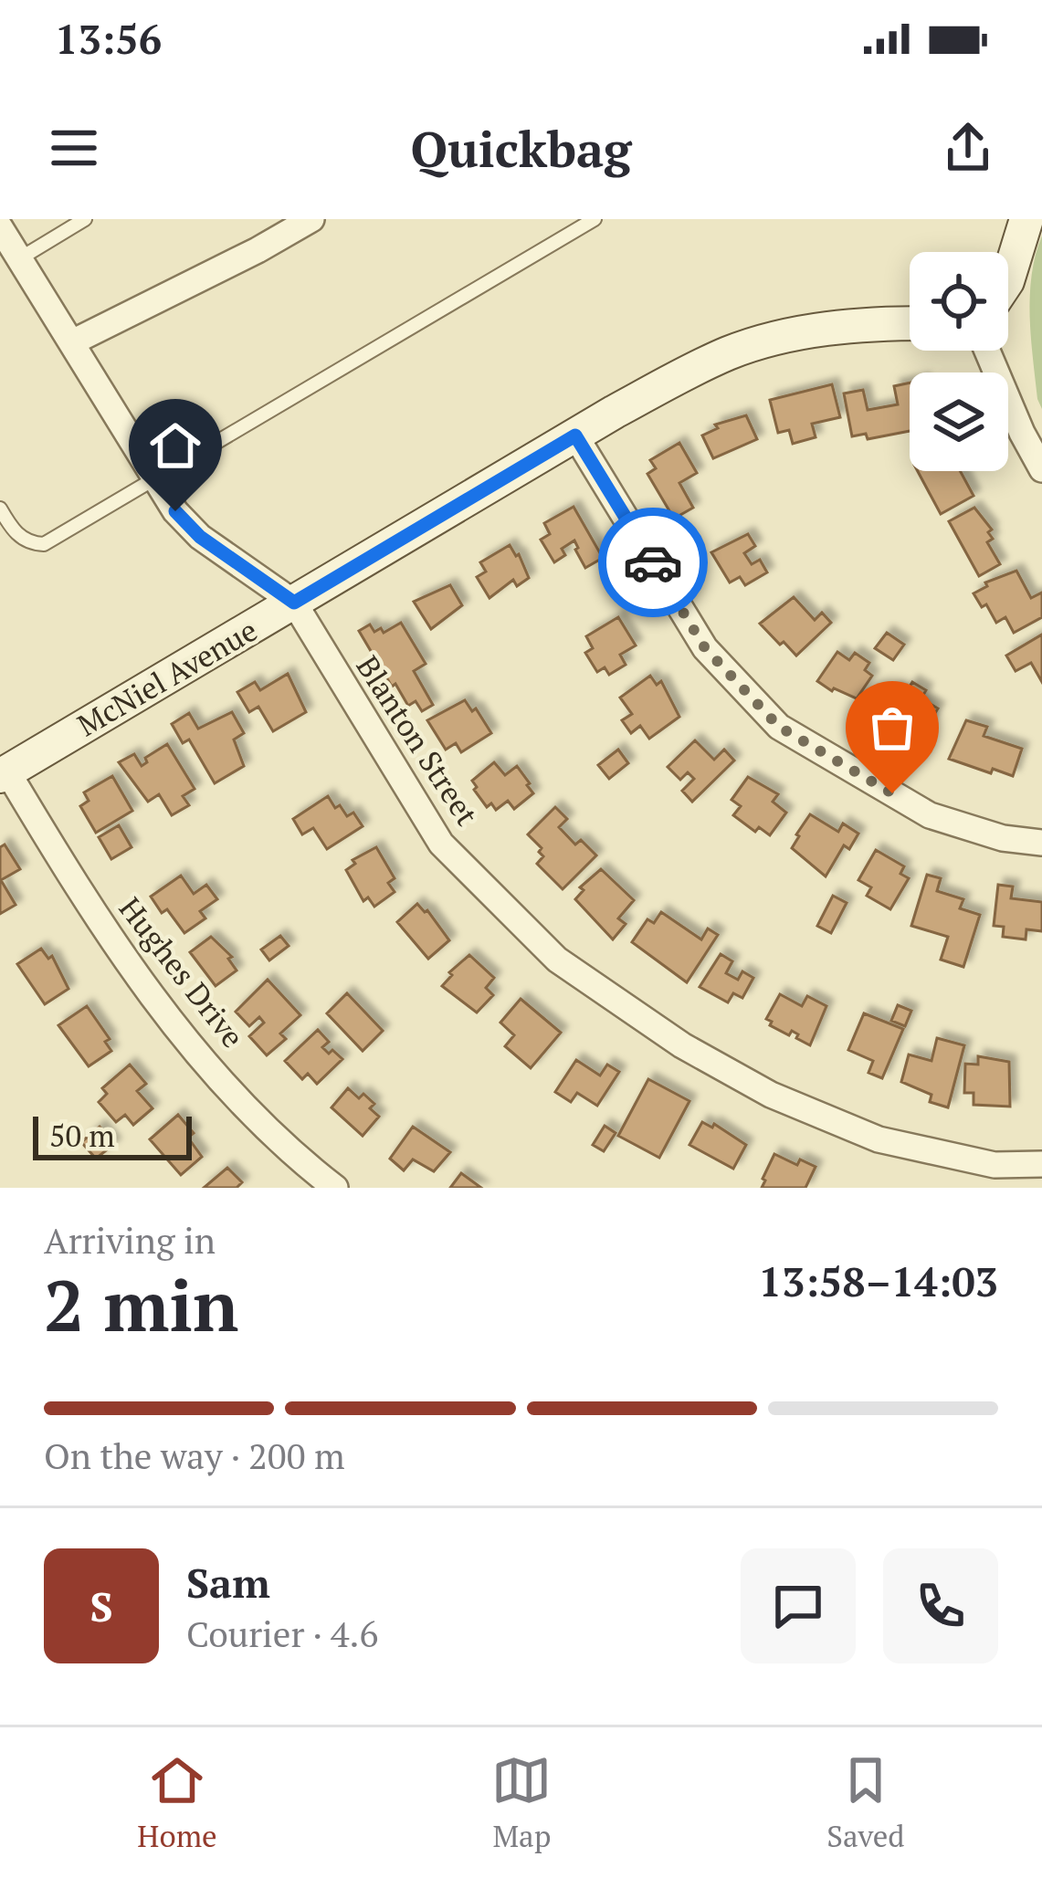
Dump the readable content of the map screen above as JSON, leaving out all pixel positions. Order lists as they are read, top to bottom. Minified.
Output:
{"streets":{"street":["McNiel Avenue","Blanton Street","Hughes Drive"]},"crossings":[["McNiel Avenue","Blanton Street"],["McNiel Avenue","Hughes Drive"]],"scale_bar":"50 m","page":{"status":"13:56","header":"Quickbag","scale":"50 m","heading":["2 min","Arriving in","13:58–14:03"],"panel":["Sam","Courier · 4.6"],"bar":"On the way · 200 m","round":"S","tabs":["Home","Map","Saved"]}}
